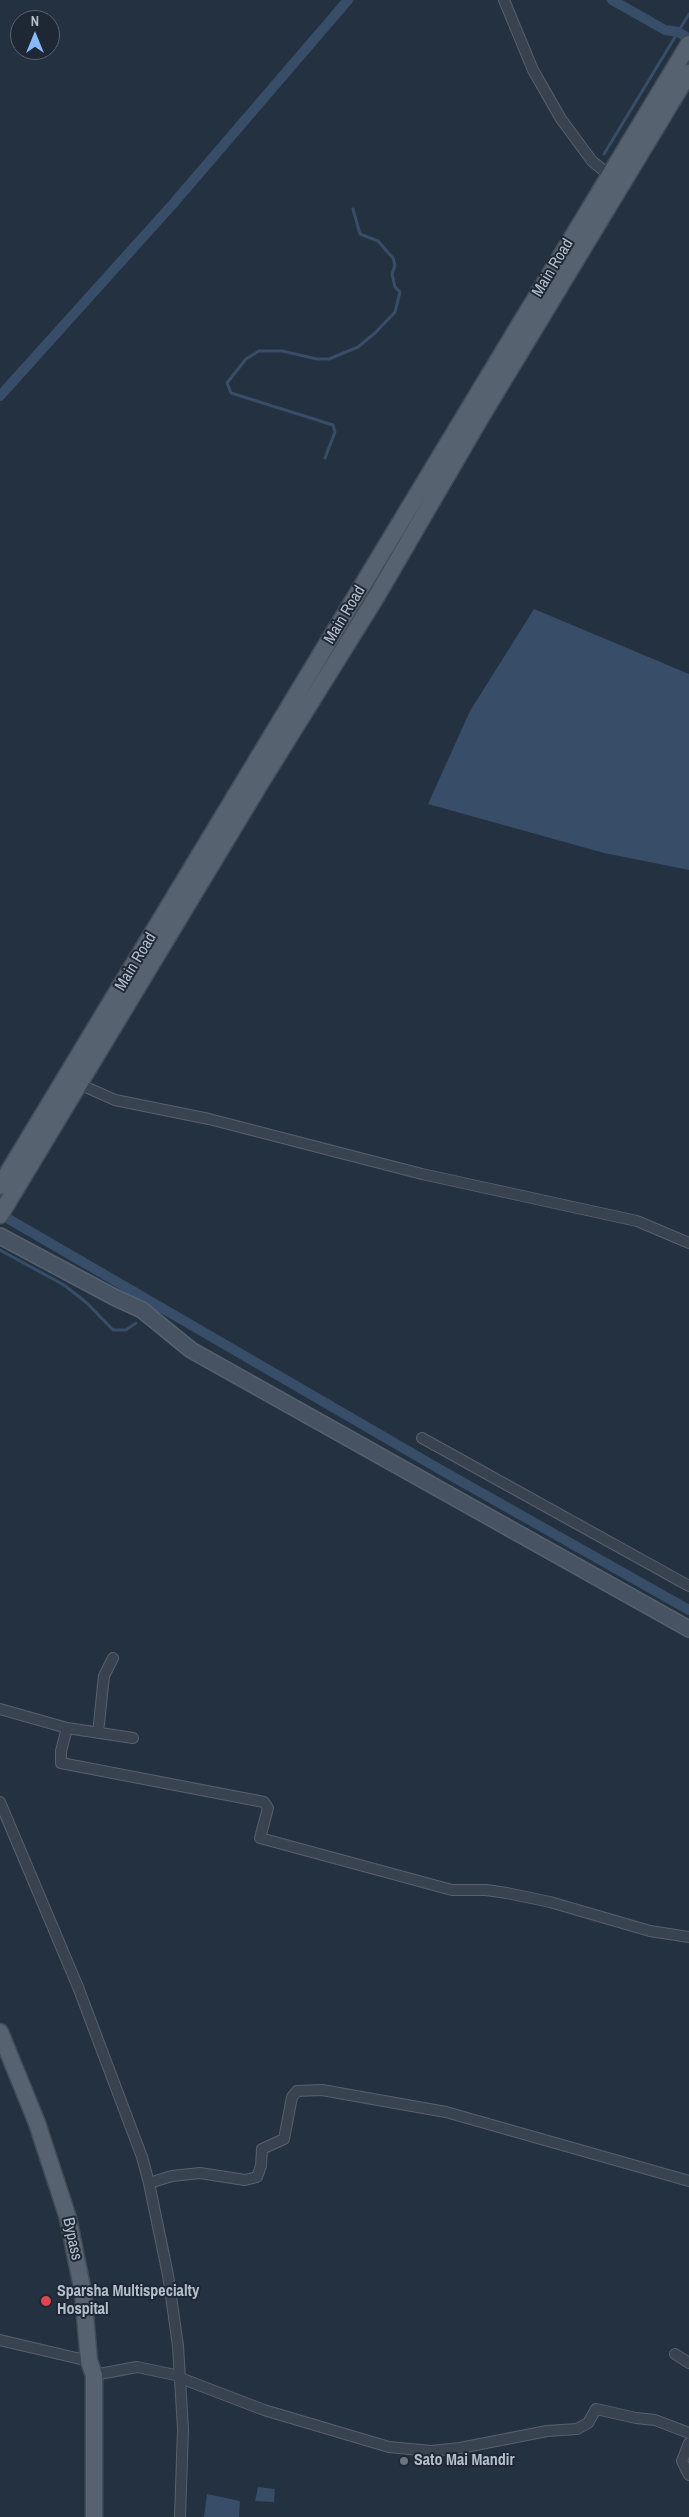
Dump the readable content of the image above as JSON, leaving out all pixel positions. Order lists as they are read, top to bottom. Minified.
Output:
{"streets":{"main road":["Main Road","Bypass"]},"places":["Sparsha Multispecialty Hospital","Sato Mai Mandir"],"north":"top"}
